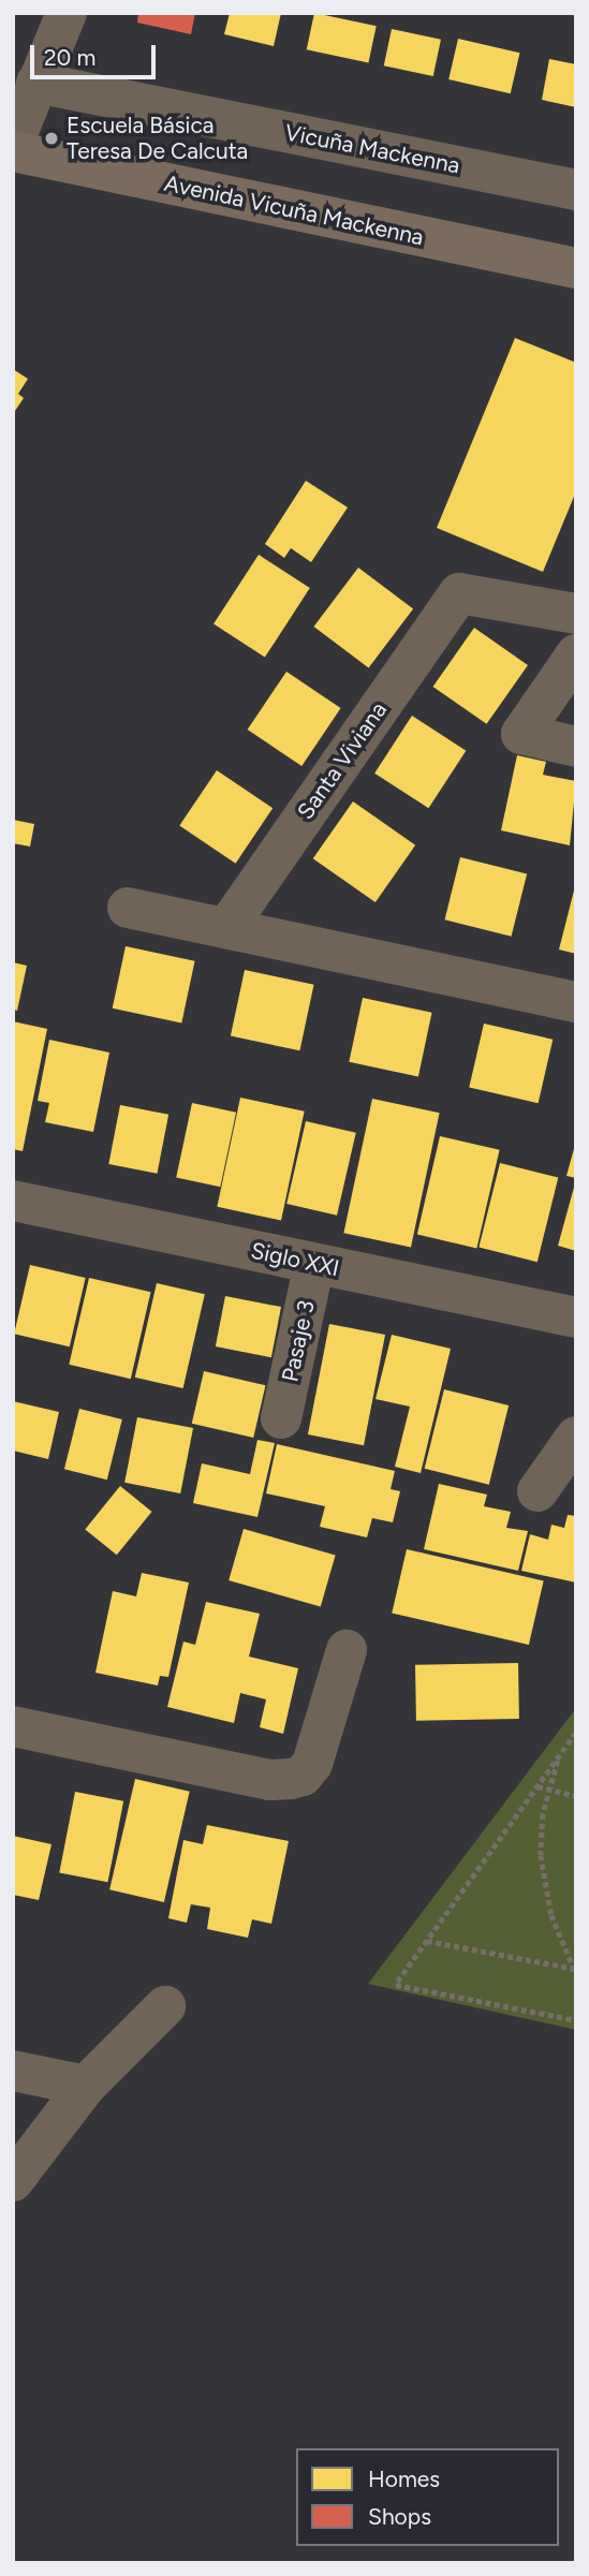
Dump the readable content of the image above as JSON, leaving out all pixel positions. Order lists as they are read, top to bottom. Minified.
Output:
{"streets":{"main road":["Avenida Vicuña Mackenna"],"street":["Vicuña Mackenna","Santa Viviana","Siglo XXI","Pasaje 3"]},"crossings":[["Siglo XXI","Pasaje 3"]],"places":["Escuela Básica Teresa De Calcuta"],"legend":["Homes","Shops"],"scale_bar":"20 m"}
